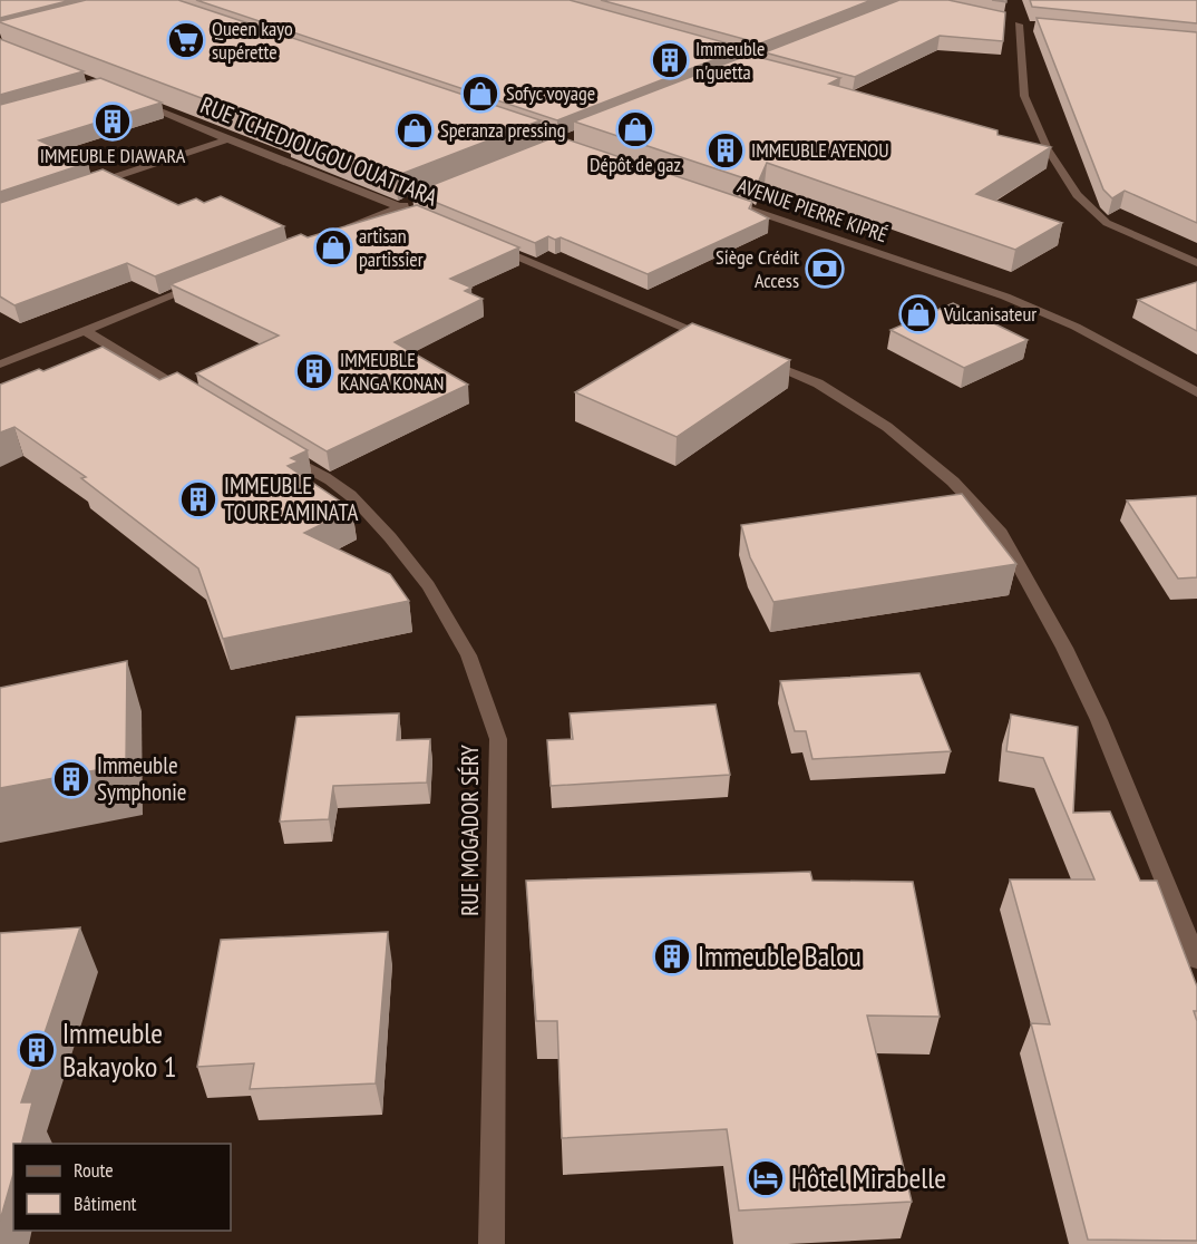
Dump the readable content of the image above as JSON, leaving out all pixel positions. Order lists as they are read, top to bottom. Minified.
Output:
{"streets":{"street":["RUE TCHEDJOUGOU OUATTARA","AVENUE PIERRE KIPRÉ","RUE MOGADOR SÉRY"]},"places":{"supermarket":["Queen kayo supérette"],"building":["Immeuble n'guetta","IMMEUBLE DIAWARA","IMMEUBLE AYENOU","IMMEUBLE KANGA KONAN","IMMEUBLE TOURE AMINATA","Immeuble Symphonie","Immeuble Balou","Immeuble Bakayoko 1"],"shop":["Sofyc voyage","Dépôt de gaz","Speranza pressing","artisan partissier","Vulcanisateur"],"bank":["Siège Crédit Access"],"hotel":["Hôtel Mirabelle"]},"legend":["Route","Bâtiment"]}
